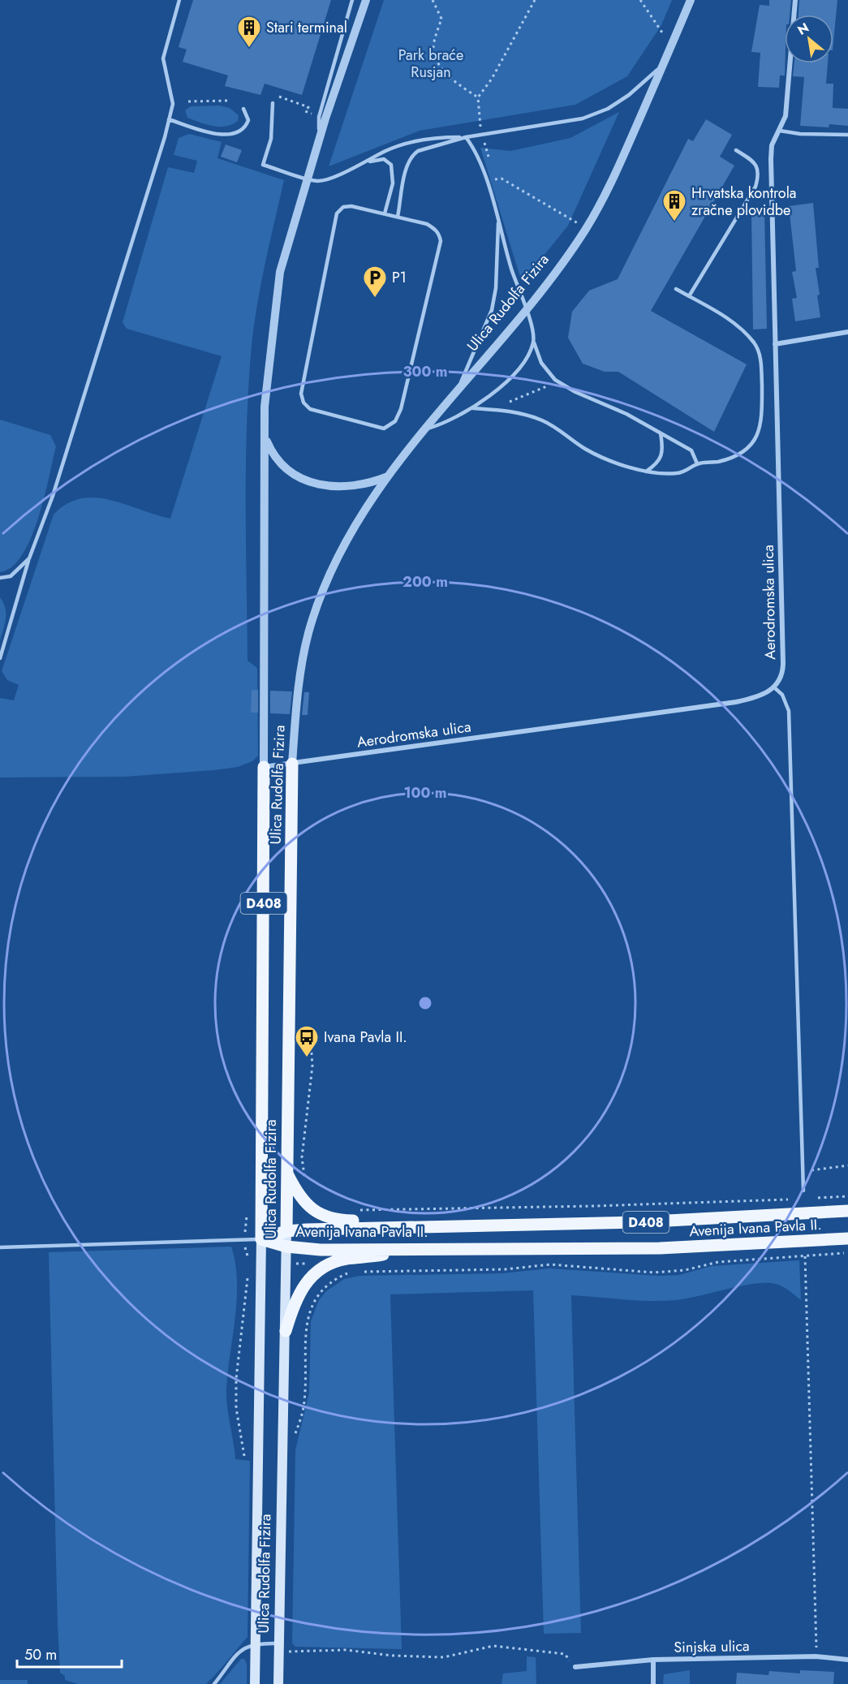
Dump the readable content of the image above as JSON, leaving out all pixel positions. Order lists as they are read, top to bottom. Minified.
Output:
{"streets":{"main road":["Ulica Rudolfa Fizira","D408","Avenija Ivana Pavla II."],"street":["Aerodromska ulica","Sinjska ulica"]},"crossings":[["Ulica Rudolfa Fizira","Aerodromska ulica"],["Ulica Rudolfa Fizira","Avenija Ivana Pavla II."]],"parks":["Park braće Rusjan"],"places":{"building":["Stari terminal","Hrvatska kontrola zračne plovidbe"],"parking":["P1"],"bus stop":["Ivana Pavla II."]},"scale_bar":"50 m","north":"top left","rings":["300 m","200 m","100 m"]}
